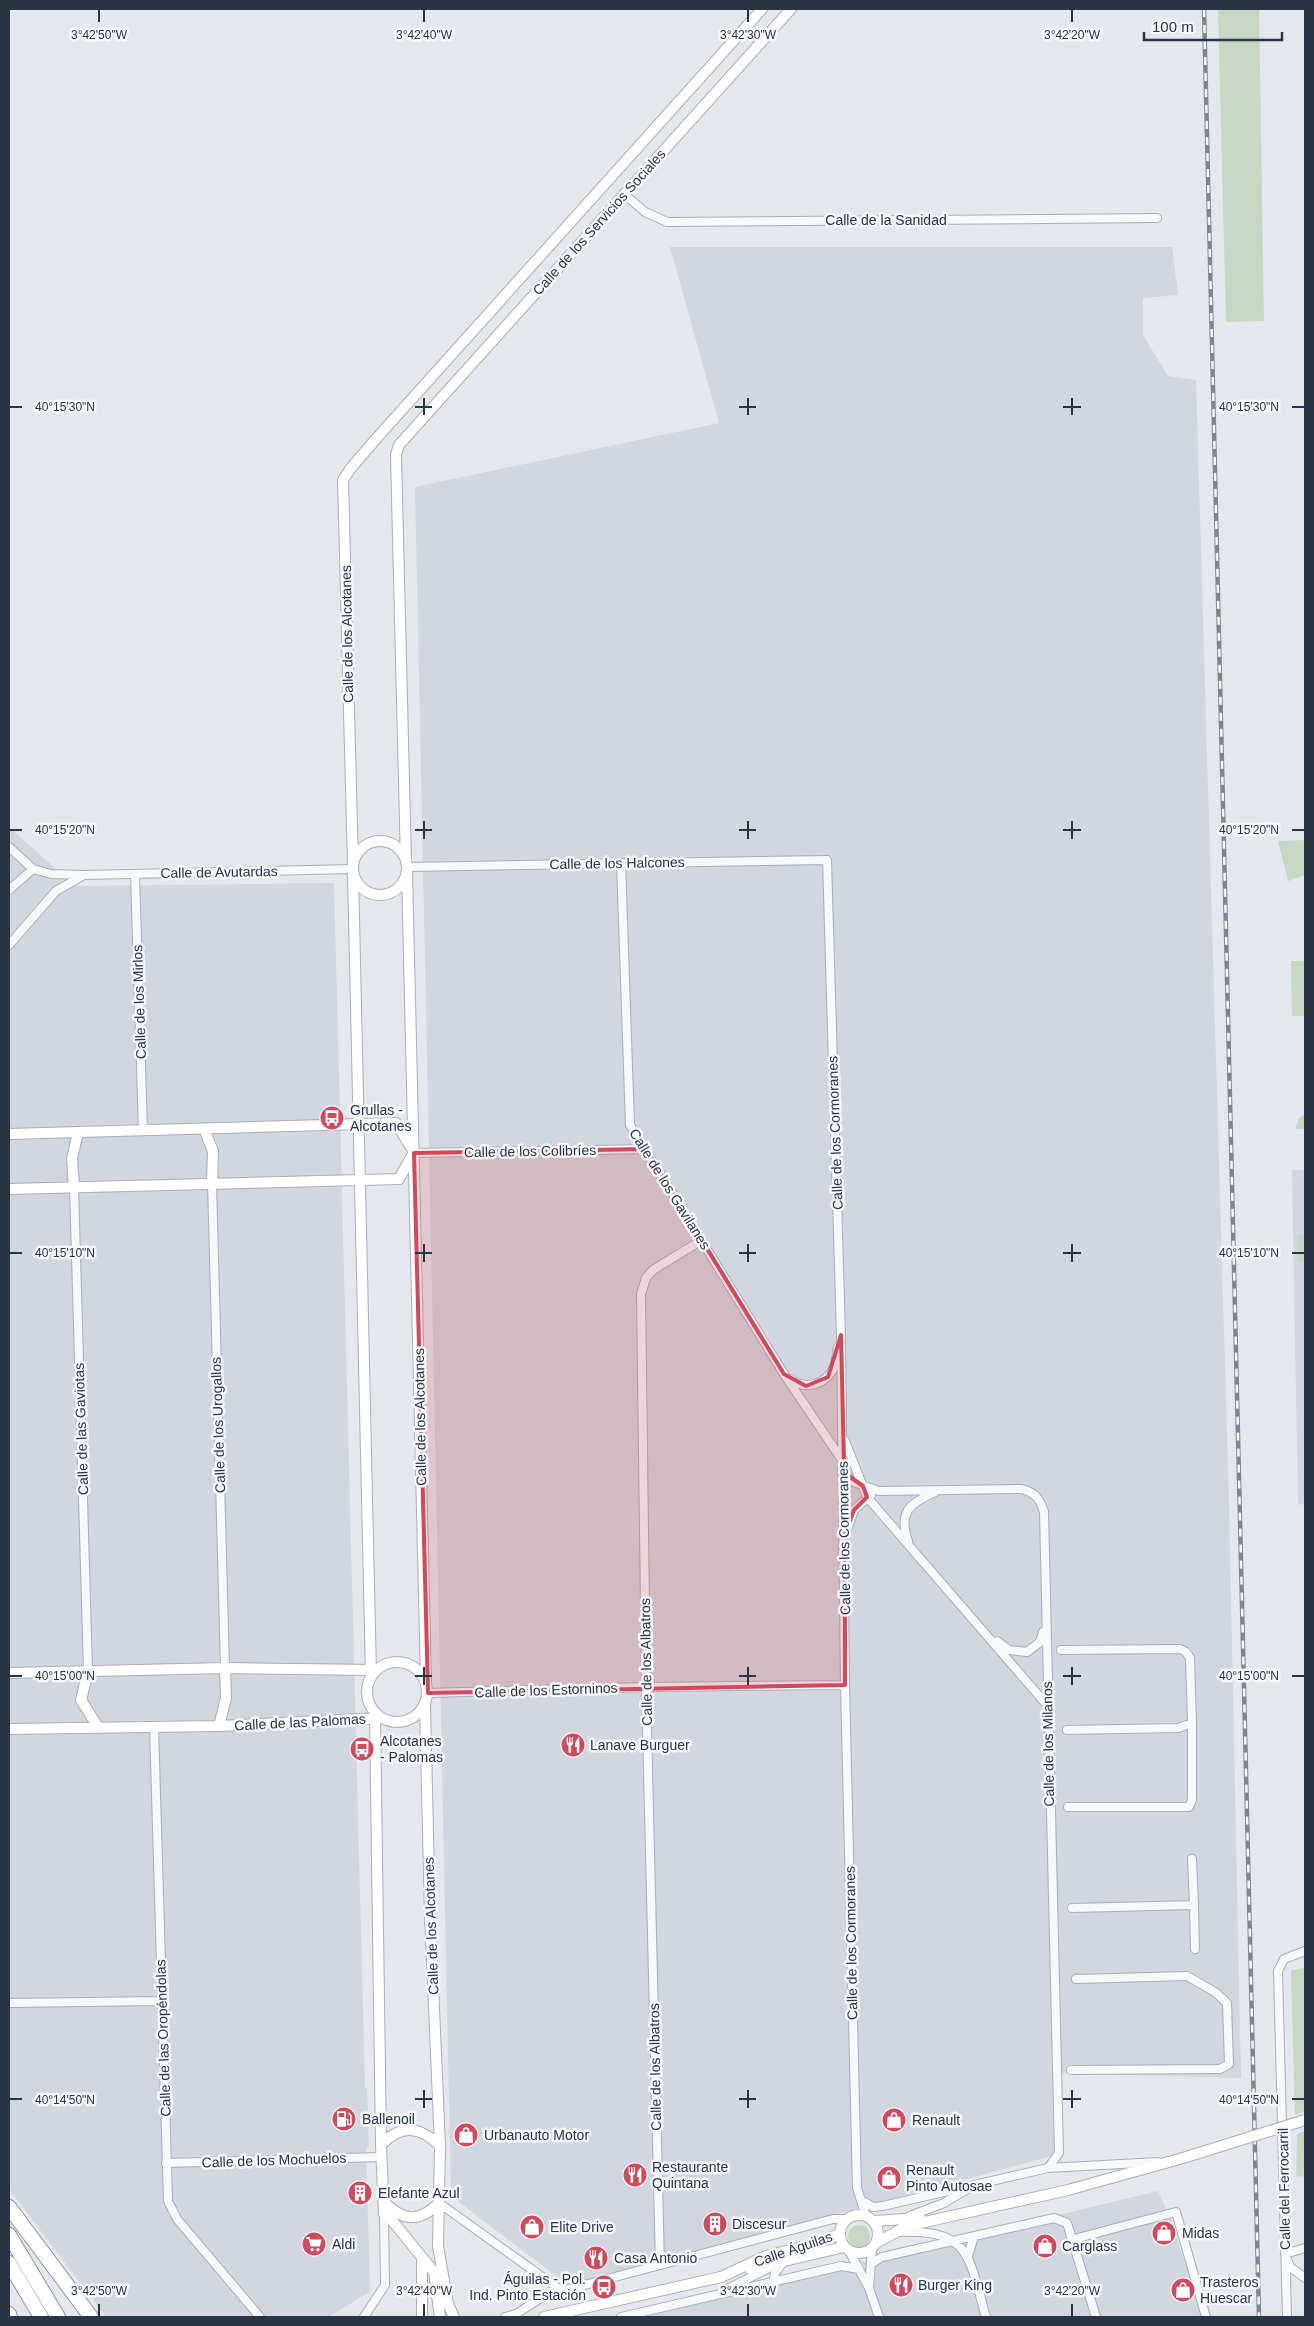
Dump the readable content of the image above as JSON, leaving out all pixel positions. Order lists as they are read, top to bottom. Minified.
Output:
{"streets":{"street":["Calle de la Sanidad","Calle de los Servicios Sociales","Calle de los Alcotanes","Calle de los Halcones","Calle de Avutardas","Calle de los Mirlos","Calle de los Cormoranes","Calle de los Colibríes","Calle de los Gavilanes","Calle de los Urogallos","Calle de las Gaviotas","Calle de los Albatros","Calle de los Estorninos","Calle de las Palomas","Calle de los Milanos","Calle de las Oropéndolas","Calle de los Mochuelos","Calle del Ferrocarril","Calle Águilas"]},"crossings":[["Calle de la Sanidad","Calle de los Servicios Sociales"],["Calle de los Servicios Sociales","Calle de los Alcotanes"],["Calle de los Alcotanes","Calle de los Halcones"],["Calle de los Alcotanes","Calle de Avutardas"],["Calle de los Alcotanes","Calle de los Colibríes"],["Calle de los Alcotanes","Calle de los Estorninos"],["Calle de los Alcotanes","Calle de las Palomas"],["Calle de los Alcotanes","Calle de los Mochuelos"],["Calle de los Halcones","Calle de Avutardas"],["Calle de los Halcones","Calle de los Cormoranes"],["Calle de los Halcones","Calle de los Gavilanes"],["Calle de Avutardas","Calle de los Mirlos"],["Calle de los Cormoranes","Calle de los Gavilanes"],["Calle de los Cormoranes","Calle de los Estorninos"],["Calle de los Cormoranes","Calle Águilas"],["Calle de los Colibríes","Calle de los Gavilanes"],["Calle de los Gavilanes","Calle de los Albatros"],["Calle de los Gavilanes","Calle de los Milanos"],["Calle de los Urogallos","Calle de las Palomas"],["Calle de los Albatros","Calle de los Estorninos"],["Calle de los Estorninos","Calle de las Palomas"],["Calle de las Palomas","Calle de las Oropéndolas"],["Calle de las Oropéndolas","Calle de los Mochuelos"]],"places":{"bus stop":["Grullas - Alcotanes","Alcotanes - Palomas","Águilas - Pol. Ind. Pinto Estación"],"restaurant":["Lanave Burguer","Restaurante Quintana","Casa Antonio","Burger King"],"fuel station":["Ballenoil"],"shop":["Renault","Urbanauto Motor","Renault Pinto Autosae","Elite Drive","Midas","Carglass","Trasteros Huescar"],"building":["Elefante Azul","Discesur"],"supermarket":["Aldi"]},"scale_bar":"100 m","coordinates":["3°42'50\"W","3°42'40\"W","3°42'30\"W","3°42'20\"W","40°15'30\"N","40°15'20\"N","40°15'10\"N","40°15'00\"N","40°14'50\"N"]}
